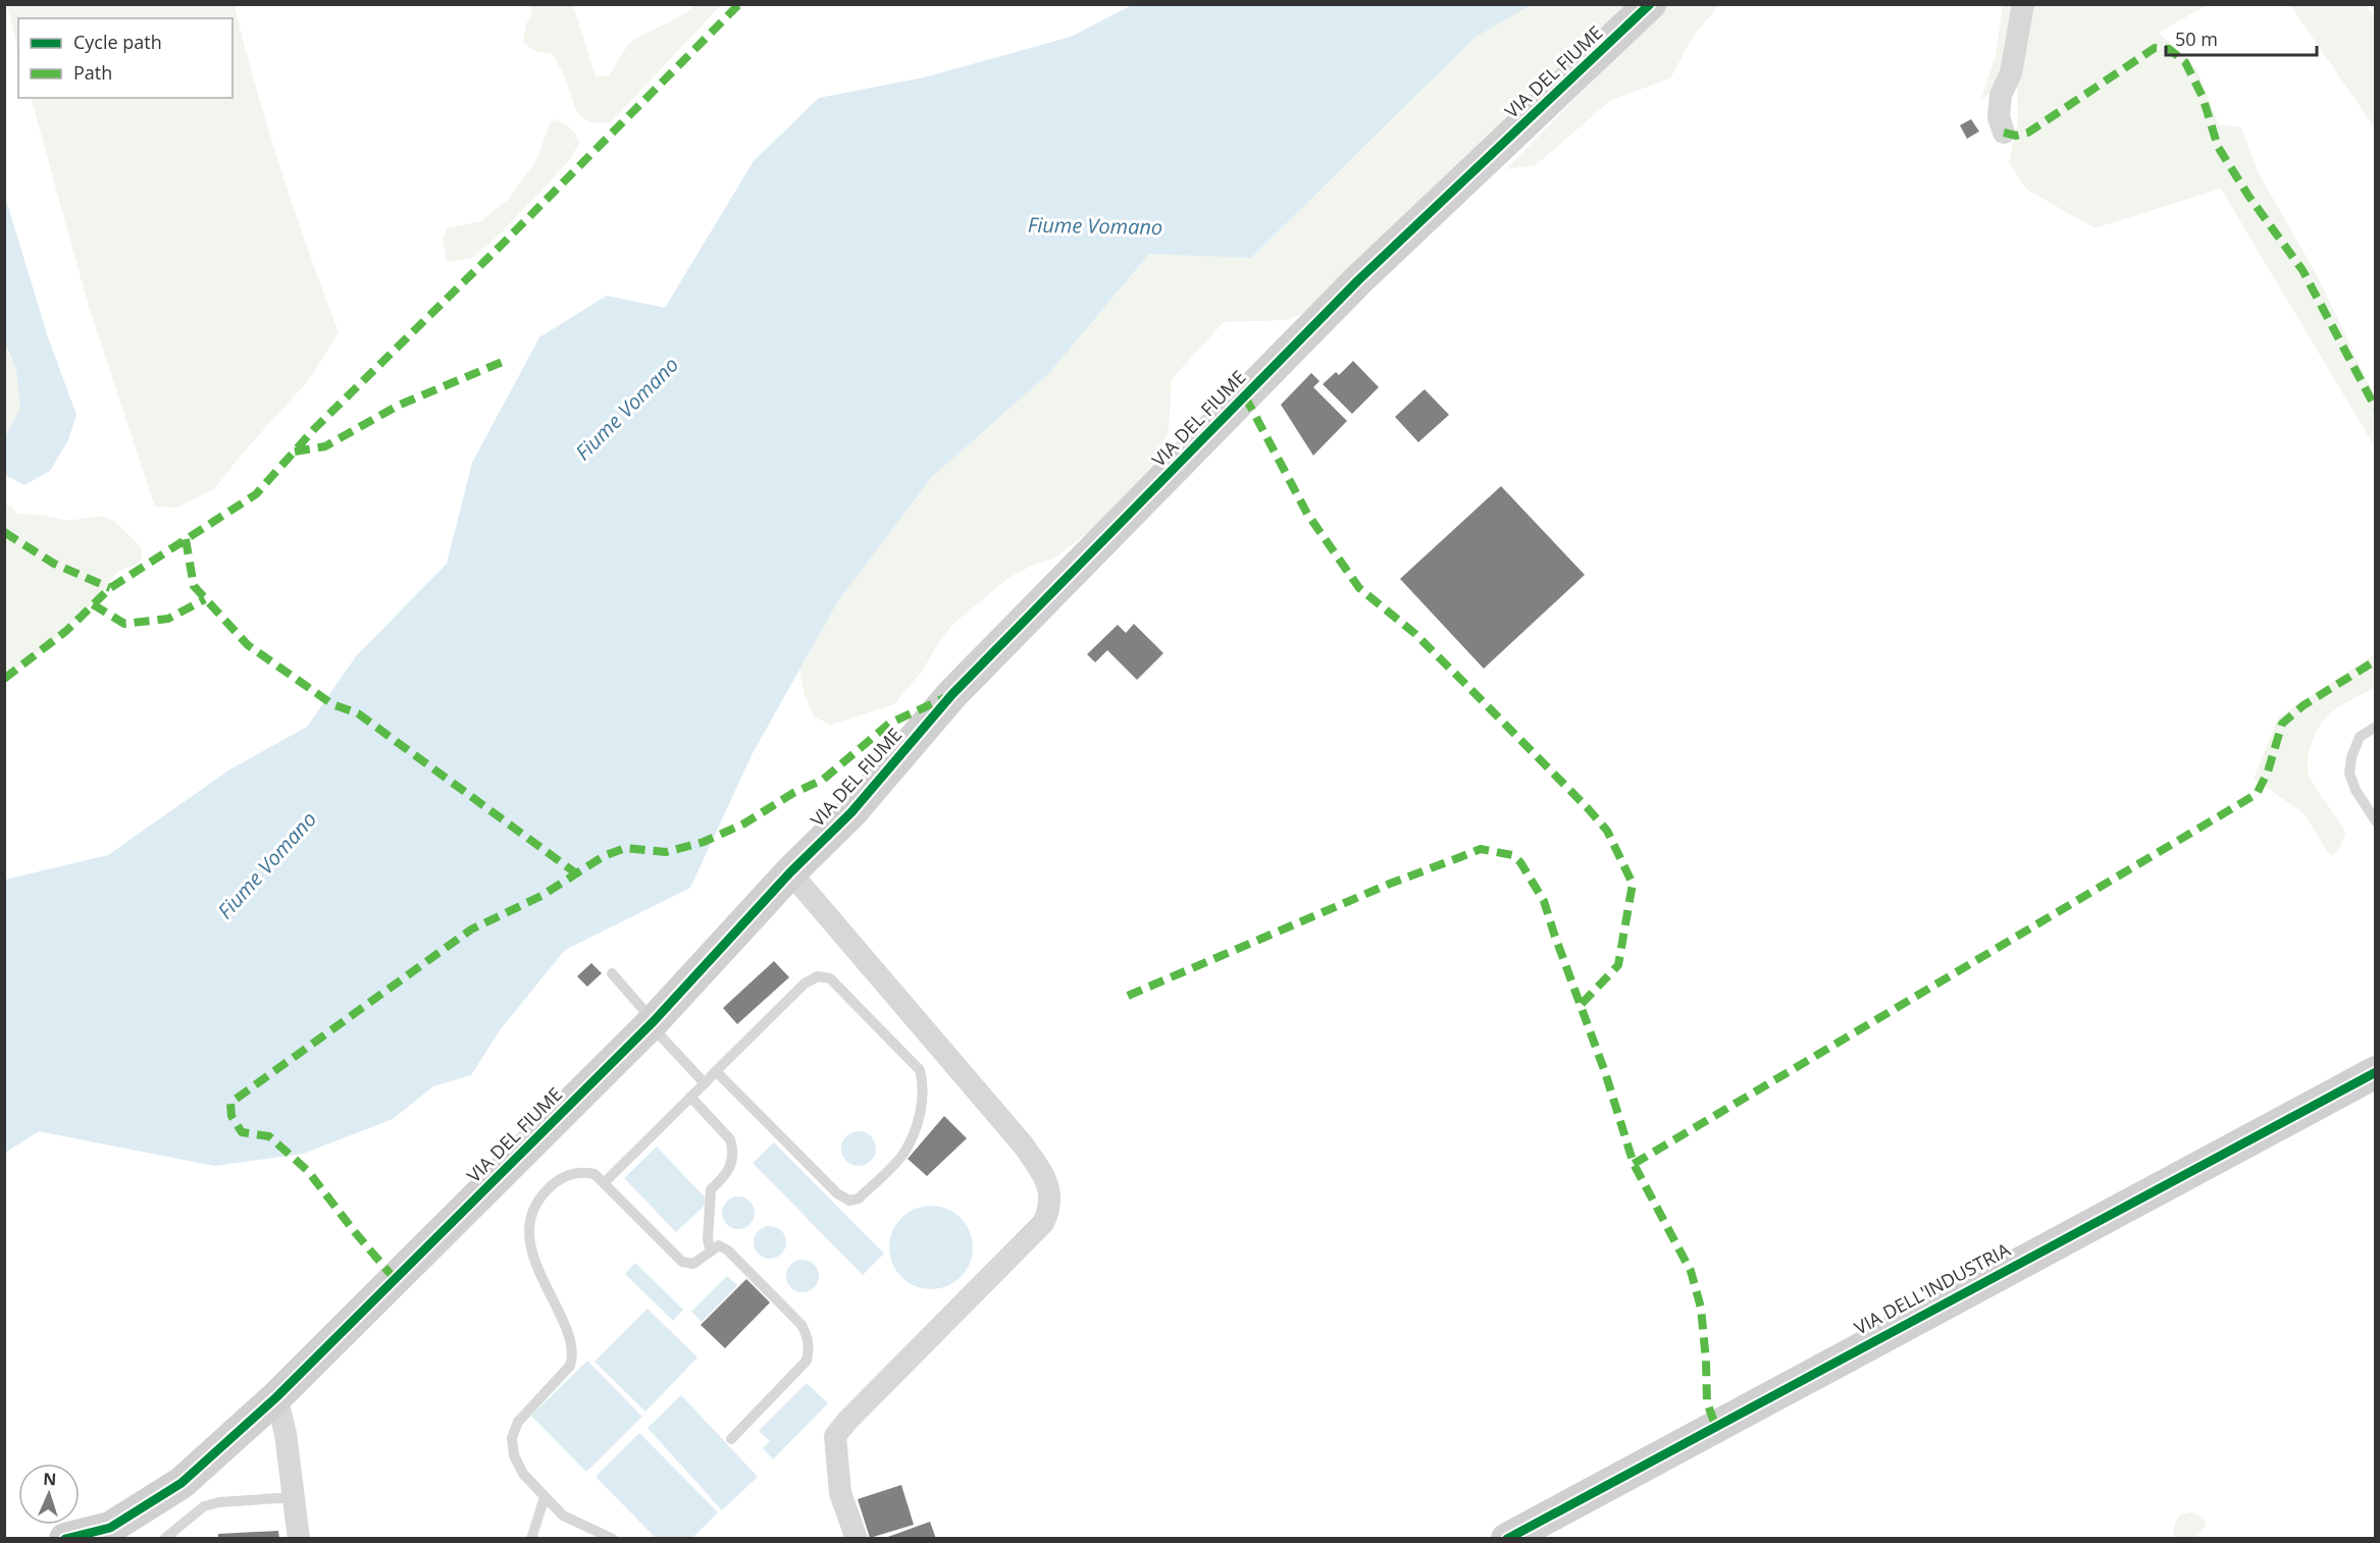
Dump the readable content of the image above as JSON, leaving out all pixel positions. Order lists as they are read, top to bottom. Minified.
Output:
{"streets":{"street":["VIA DEL FIUME","VIA DELL'INDUSTRIA"]},"water":["Fiume Vomano"],"legend":["Cycle path","Path"],"scale_bar":"50 m","north":"top"}
